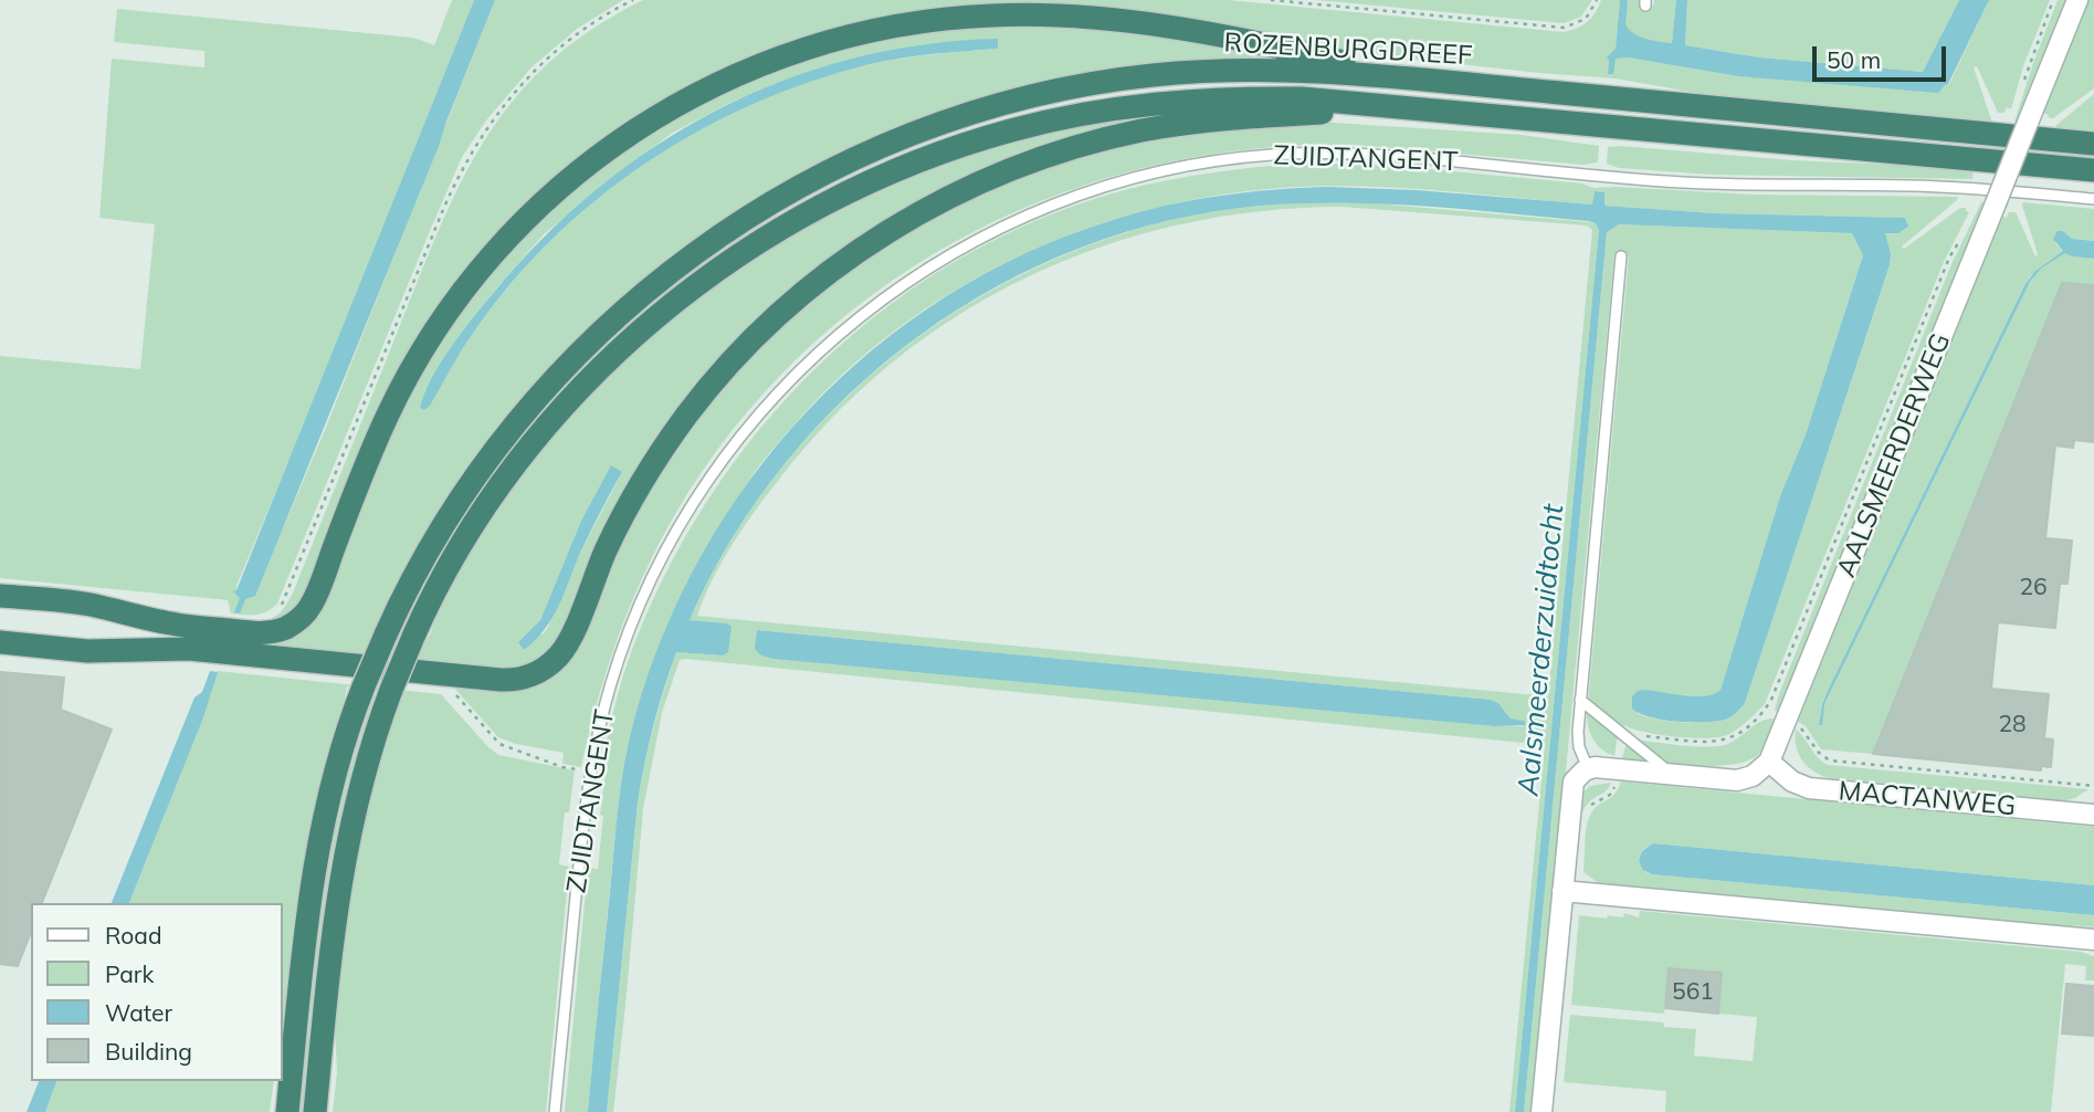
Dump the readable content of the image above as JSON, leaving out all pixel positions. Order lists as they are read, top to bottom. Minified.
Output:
{"streets":{"highway":["ROZENBURGDREEF"],"street":["AALSMEERDERWEG","MACTANWEG"],"lane":["ZUIDTANGENT"]},"crossings":[["AALSMEERDERWEG","MACTANWEG"]],"water":["Aalsmeerderzuidtocht"],"house_numbers":["26","28","561"],"legend":["Road","Park","Water","Building"],"scale_bar":"50 m"}
